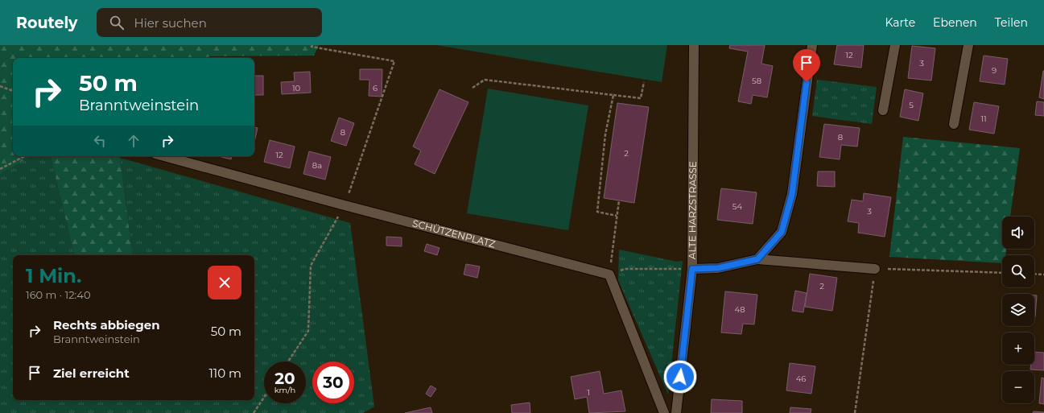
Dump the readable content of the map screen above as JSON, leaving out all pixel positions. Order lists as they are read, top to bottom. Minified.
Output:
{"streets":{"street":["ALTE HARZSTRASSE","SCHÜTZENPLATZ"]},"house_numbers":["12","3","9","58","10","6","5","11","8","8","2","12","8a","54","3","2","48","46","1"],"page":{"header":"Routely","search":"Hier suchen","nav":["Karte","Ebenen","Teilen"],"turn":["50 m","Branntweinstein"],"map_buttons":["+","−"],"heading":["1 Min.","160 m · 12:40"],"list":[{"name":"Rechts abbiegen","note":"Branntweinstein","value":"50 m"},{"name":"Ziel erreicht","value":"110 m"}],"speed":"20 km/h","limit":"30"}}
